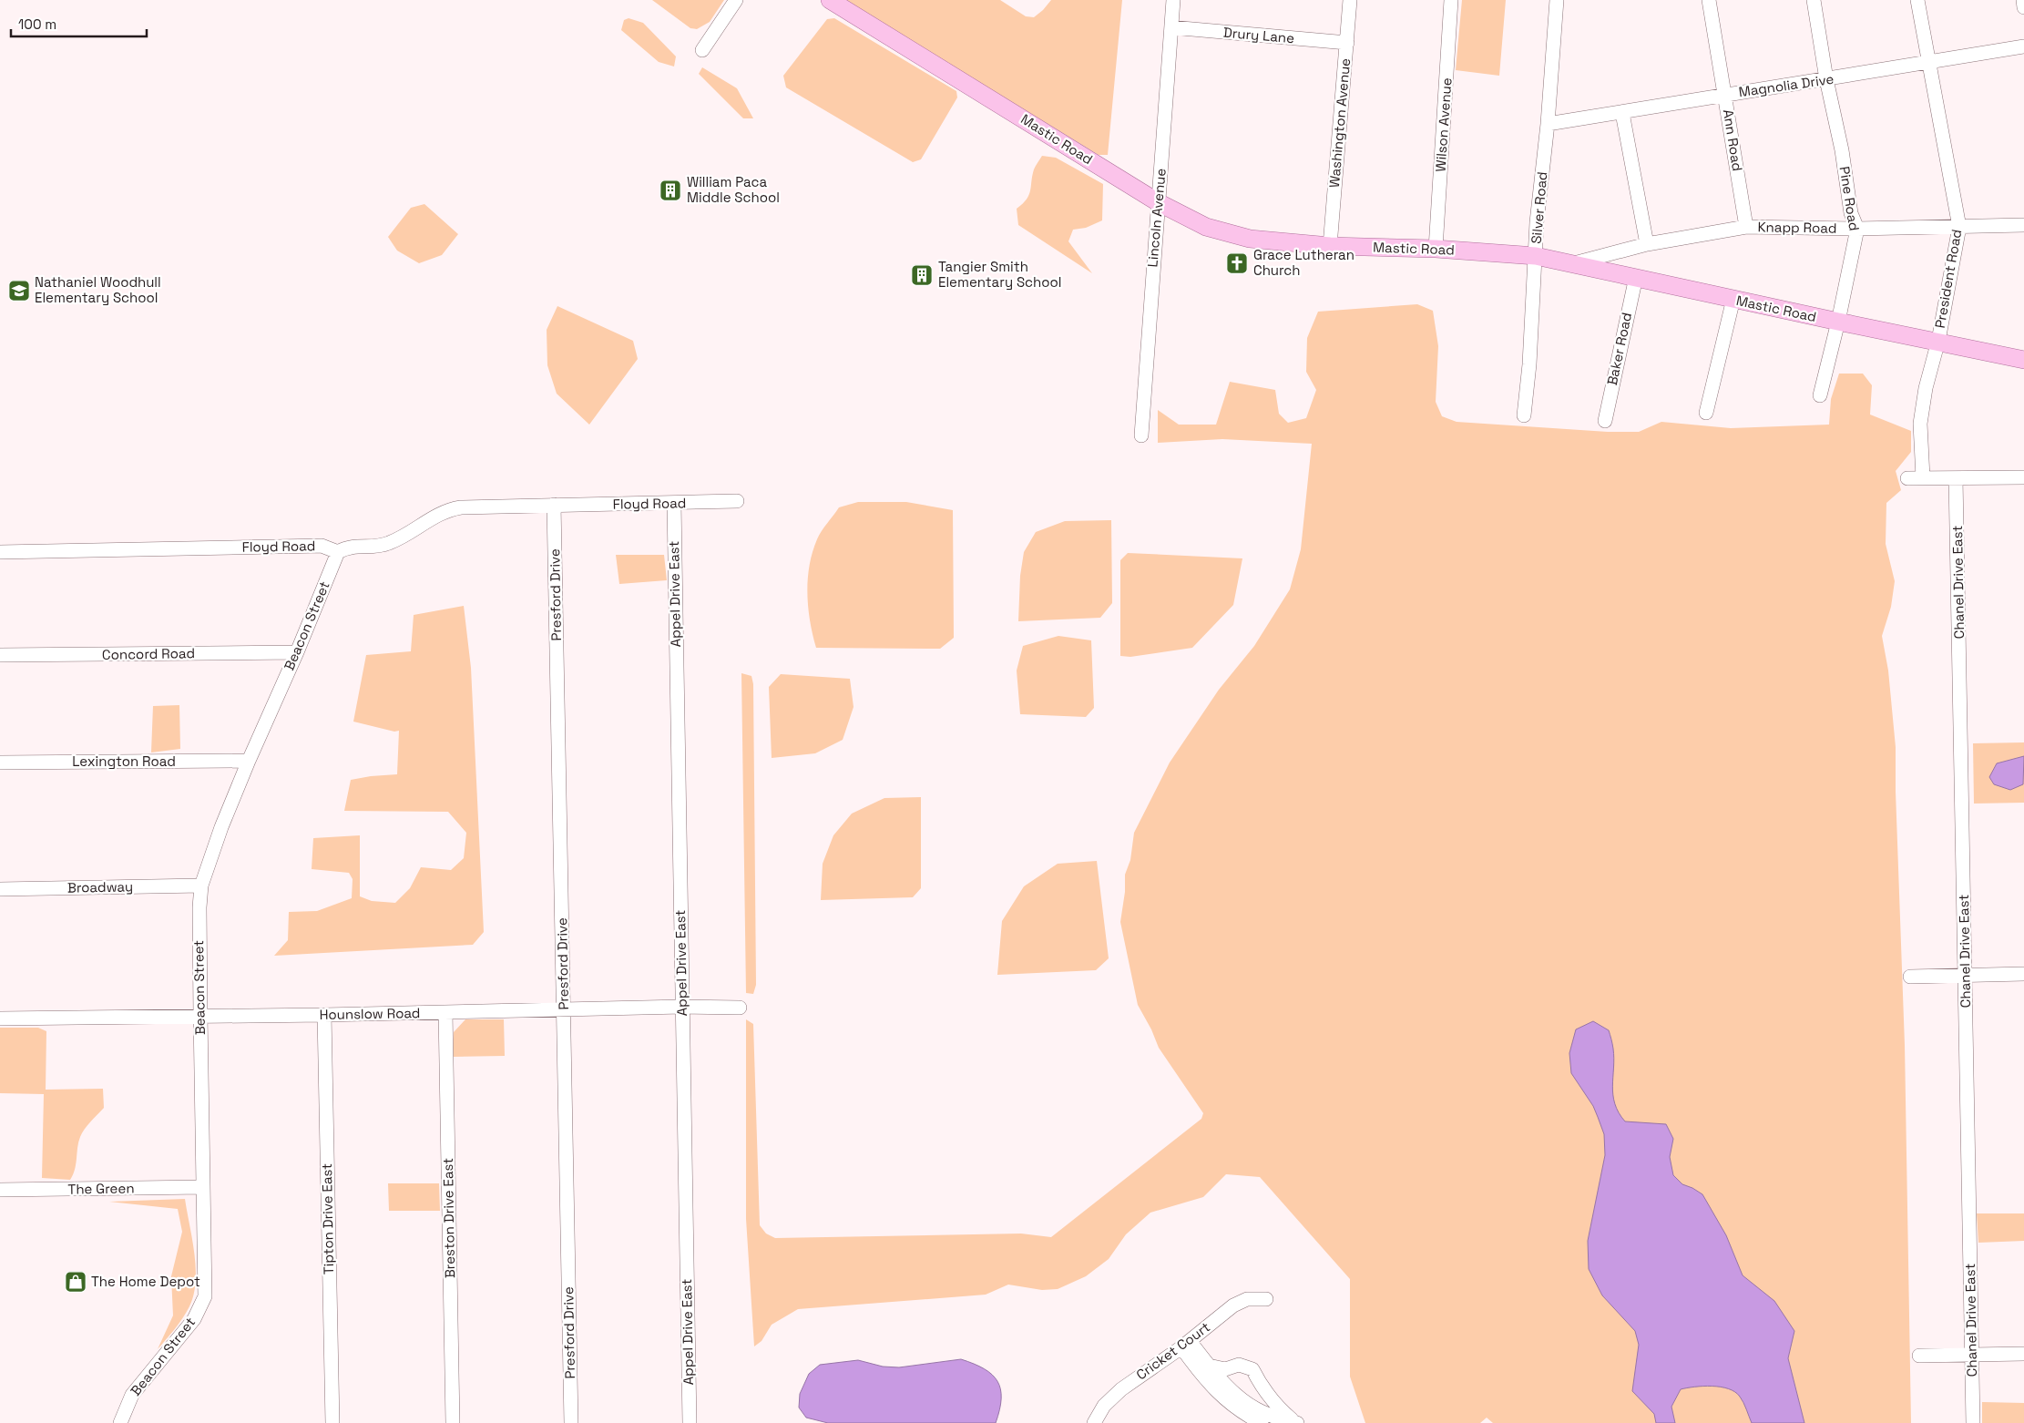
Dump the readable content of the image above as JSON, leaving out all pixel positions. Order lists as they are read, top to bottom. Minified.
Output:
{"streets":{"main road":["Mastic Road"],"street":["Drury Lane","Magnolia Drive","Washington Avenue","Wilson Avenue","Ann Road","Pine Road","Silver Road","Lincoln Avenue","Knapp Road","President Road","Baker Road","Floyd Road","Chanel Drive East","Appel Drive East","Presford Drive","Beacon Street","Concord Road","Lexington Road","Broadway","Hounslow Road","The Green","Breston Drive East","Tipton Drive East","Cricket Court"]},"crossings":[["Drury Lane","Washington Avenue"],["Drury Lane","Lincoln Avenue"],["Magnolia Drive","Ann Road"],["Magnolia Drive","Pine Road"],["Magnolia Drive","Silver Road"],["Magnolia Drive","President Road"],["Washington Avenue","Mastic Road"],["Wilson Avenue","Mastic Road"],["Mastic Road","Pine Road"],["Mastic Road","Silver Road"],["Mastic Road","Lincoln Avenue"],["Mastic Road","Knapp Road"],["Mastic Road","President Road"],["Mastic Road","Baker Road"],["Ann Road","Knapp Road"],["Pine Road","Knapp Road"],["Knapp Road","President Road"],["Floyd Road","Appel Drive East"],["Floyd Road","Presford Drive"],["Floyd Road","Beacon Street"],["Appel Drive East","Hounslow Road"],["Presford Drive","Hounslow Road"],["Beacon Street","Concord Road"],["Beacon Street","Lexington Road"],["Beacon Street","Broadway"],["Beacon Street","Hounslow Road"],["Beacon Street","The Green"],["Hounslow Road","Breston Drive East"],["Hounslow Road","Tipton Drive East"]],"places":{"building":["William Paca Middle School","Tangier Smith Elementary School"],"church":["Grace Lutheran Church"],"school or university":["Nathaniel Woodhull Elementary School"],"shop":["The Home Depot"]},"scale_bar":"100 m"}
